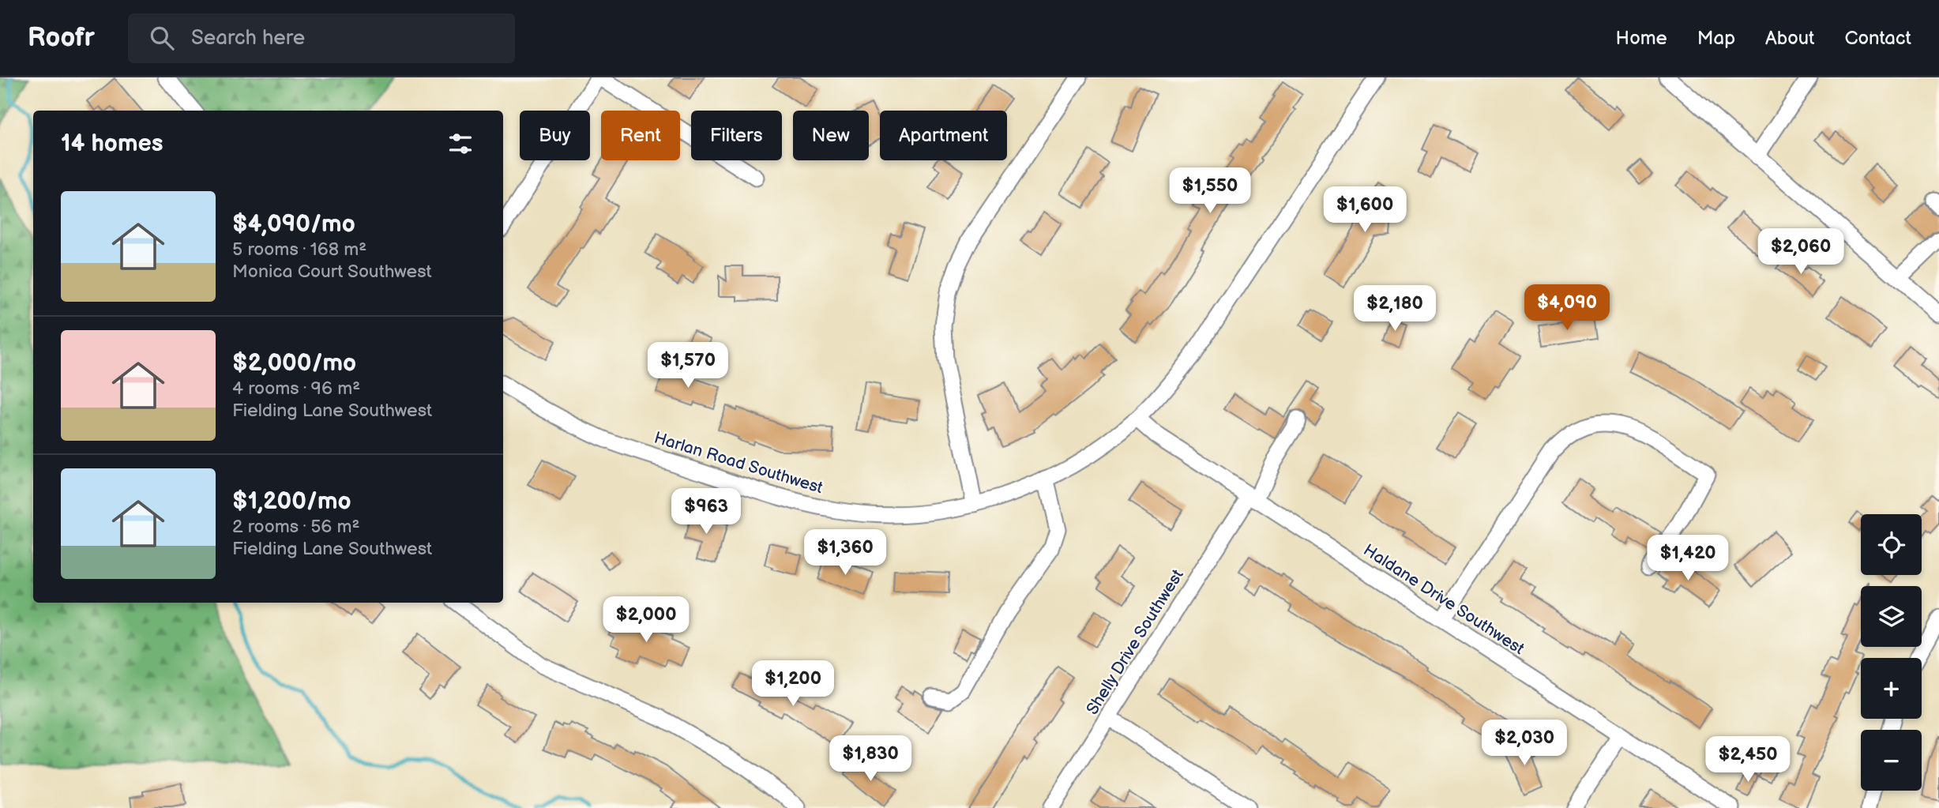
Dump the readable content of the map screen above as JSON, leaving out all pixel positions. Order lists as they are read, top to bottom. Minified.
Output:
{"streets":{"street":["Harlan Road Southwest","Haldane Drive Southwest","Shelly Drive Southwest"]},"crossings":[["Harlan Road Southwest","Haldane Drive Southwest"],["Haldane Drive Southwest","Shelly Drive Southwest"]],"page":{"header":"Roofr","search":"Search here","nav":["Home","Map","About","Contact"],"chip":["Buy","Rent","Filters","New","Apartment"],"heading":"14 homes","price":["$1,550","$1,600","$2,060","$4,090","$2,180","$1,570","$963","$1,360","$1,420","$2,000","$1,200","$2,030","$1,830","$2,450"],"list":[{"name":"$4,090/mo","note":"5 rooms · 168 m² · Monica Court Southwest"},{"name":"$2,000/mo","note":"4 rooms · 96 m² · Fielding Lane Southwest"},{"name":"$1,200/mo","note":"2 rooms · 56 m² · Fielding Lane Southwest"}],"map_buttons":["+","−"]}}
